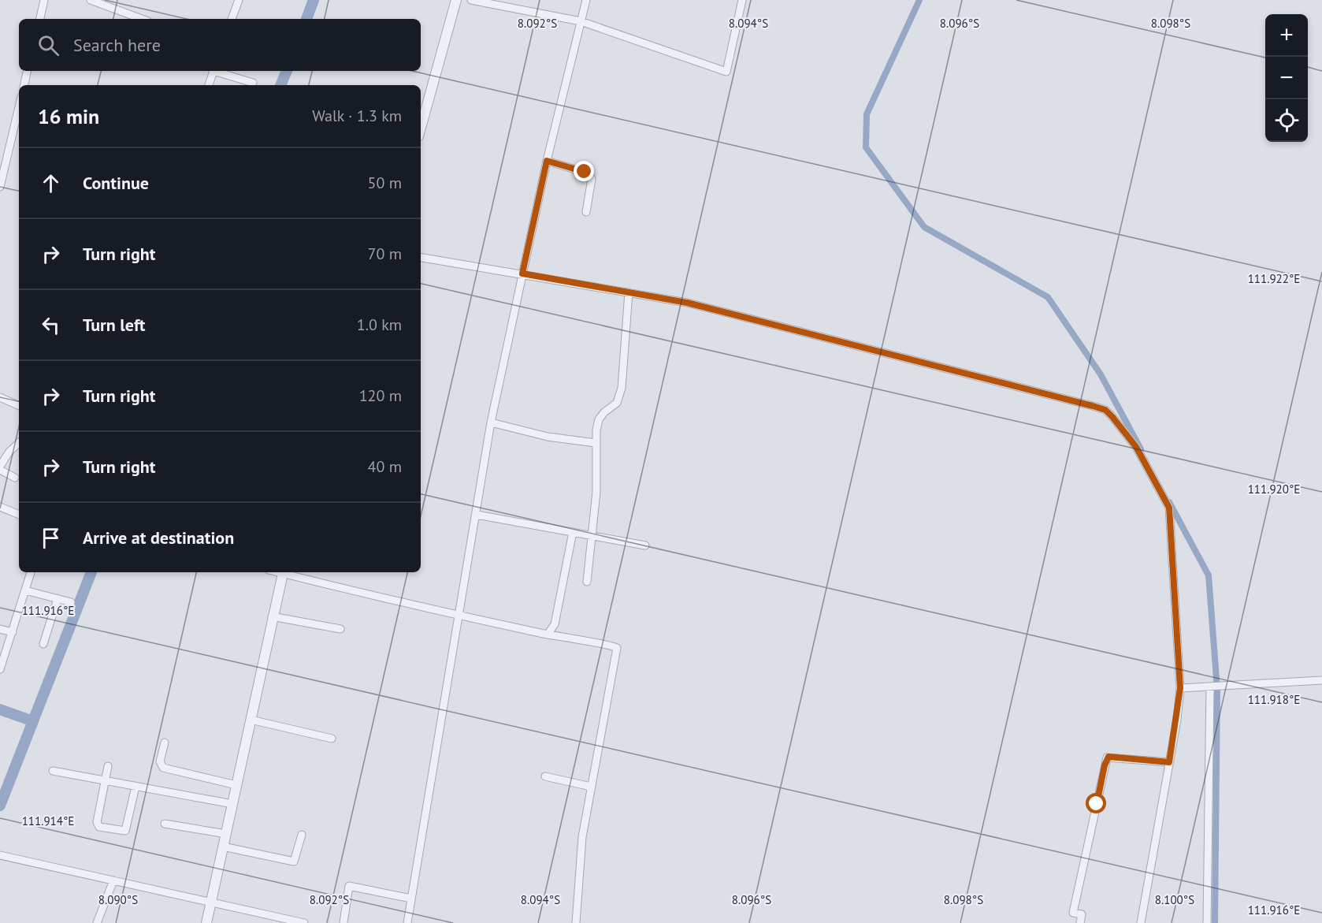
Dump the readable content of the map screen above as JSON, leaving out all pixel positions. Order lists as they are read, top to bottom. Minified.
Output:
{"page":{"map_buttons":["+","−"],"search":"Search here","heading":["16 min","Walk · 1.3 km"],"list":[["Continue","50 m"],["Turn right","70 m"],["Turn left","1.0 km"],["Turn right","120 m"],["Turn right","40 m"],"Arrive at destination"]},"coordinates":["8.092°S","8.094°S","8.096°S","8.098°S","111.922°E","111.920°E","111.916°E","111.918°E","111.914°E","8.090°S","8.100°S"]}
